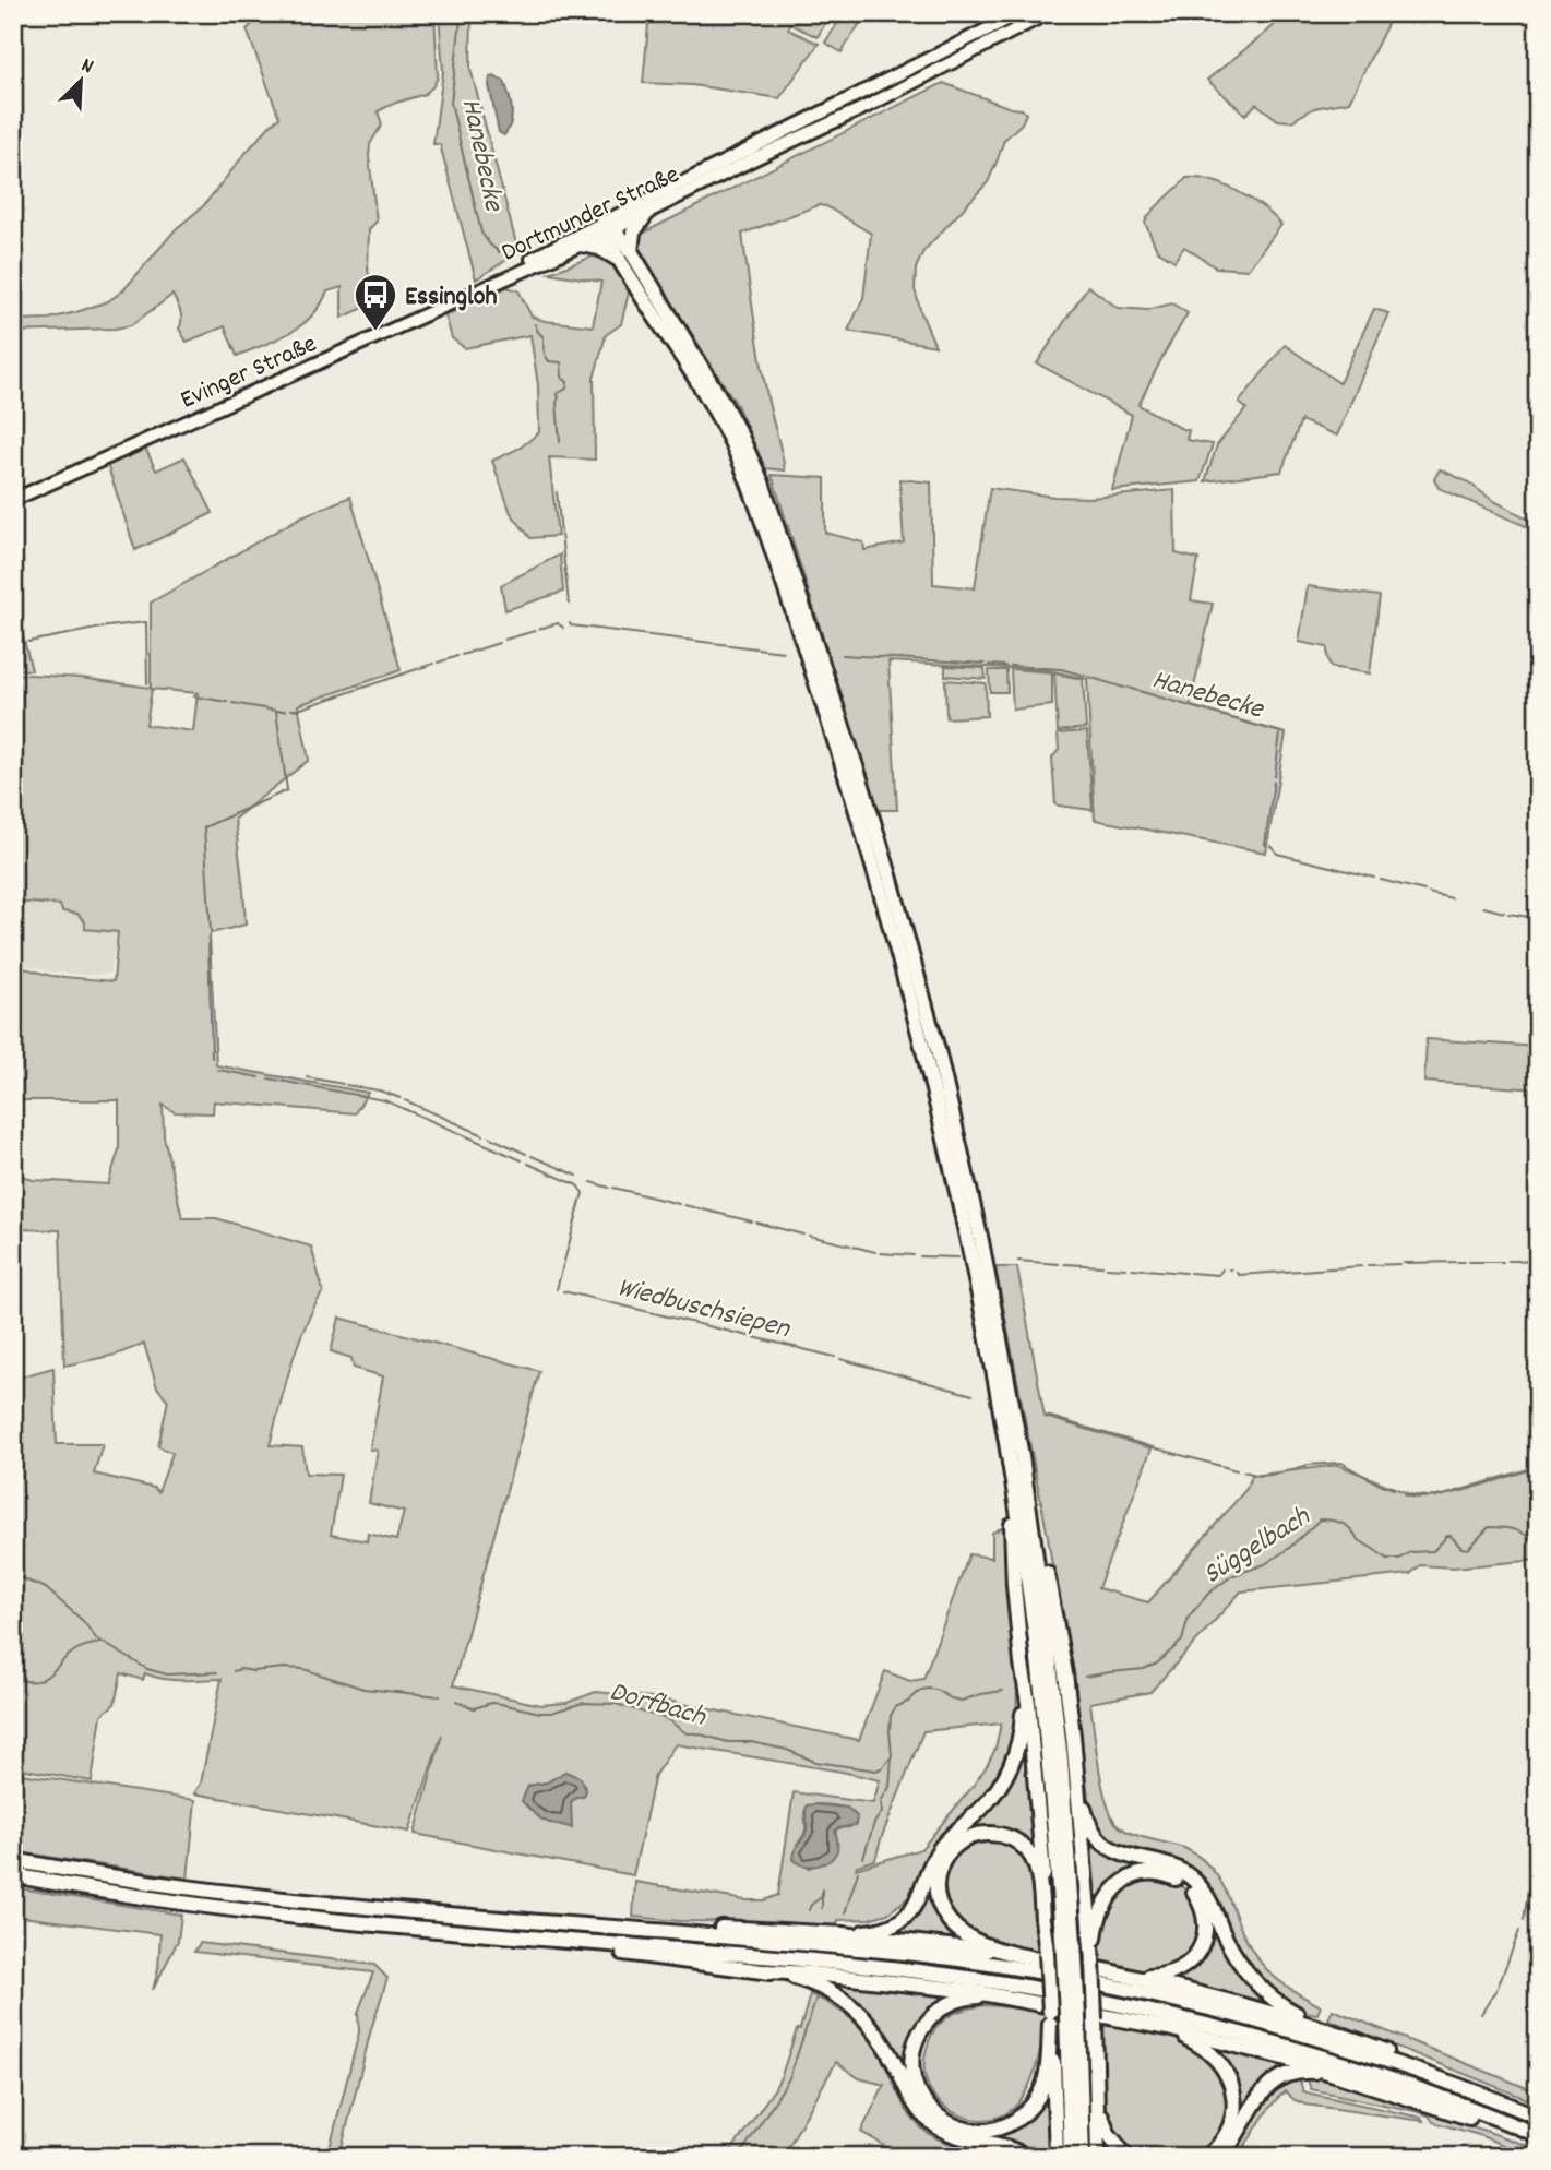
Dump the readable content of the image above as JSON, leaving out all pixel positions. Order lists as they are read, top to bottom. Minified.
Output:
{"streets":{"main road":["Dortmunder Straße","Evinger Straße"]},"crossings":[["Dortmunder Straße","Evinger Straße"]],"water":["Hanebecke","Wiedbuschsiepen","Süggelbach","Dorfbach"],"places":{"bus stop":["Essingloh"]},"north":"top right"}
